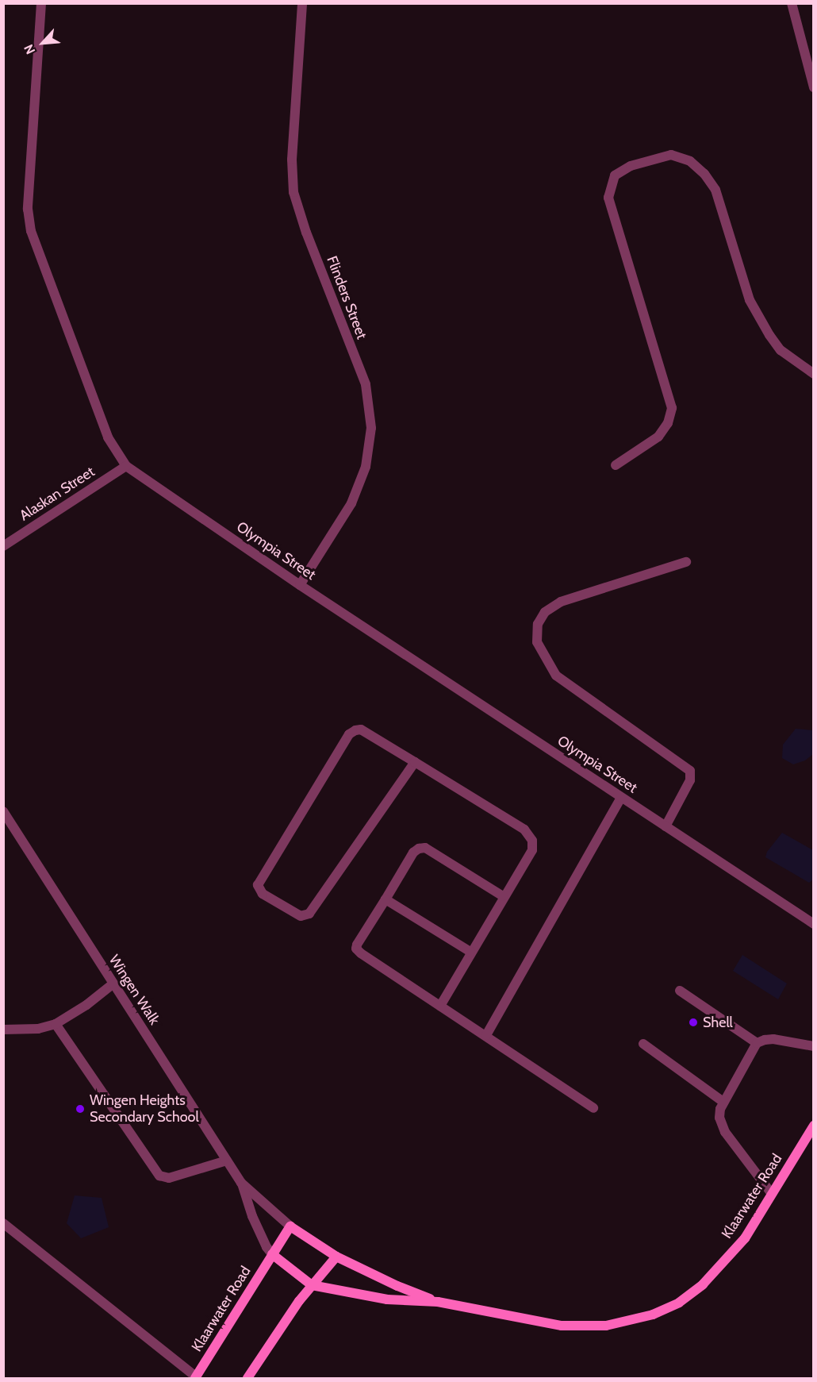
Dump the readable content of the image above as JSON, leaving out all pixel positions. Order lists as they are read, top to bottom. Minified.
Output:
{"streets":{"street":["Flinders Street","Alaskan Street","Olympia Street","Wingen Walk","Klaarwater Road"]},"crossings":[["Flinders Street","Olympia Street"],["Alaskan Street","Olympia Street"],["Wingen Walk","Klaarwater Road"]],"places":["Shell","Wingen Heights Secondary School"],"north":"bottom left"}
